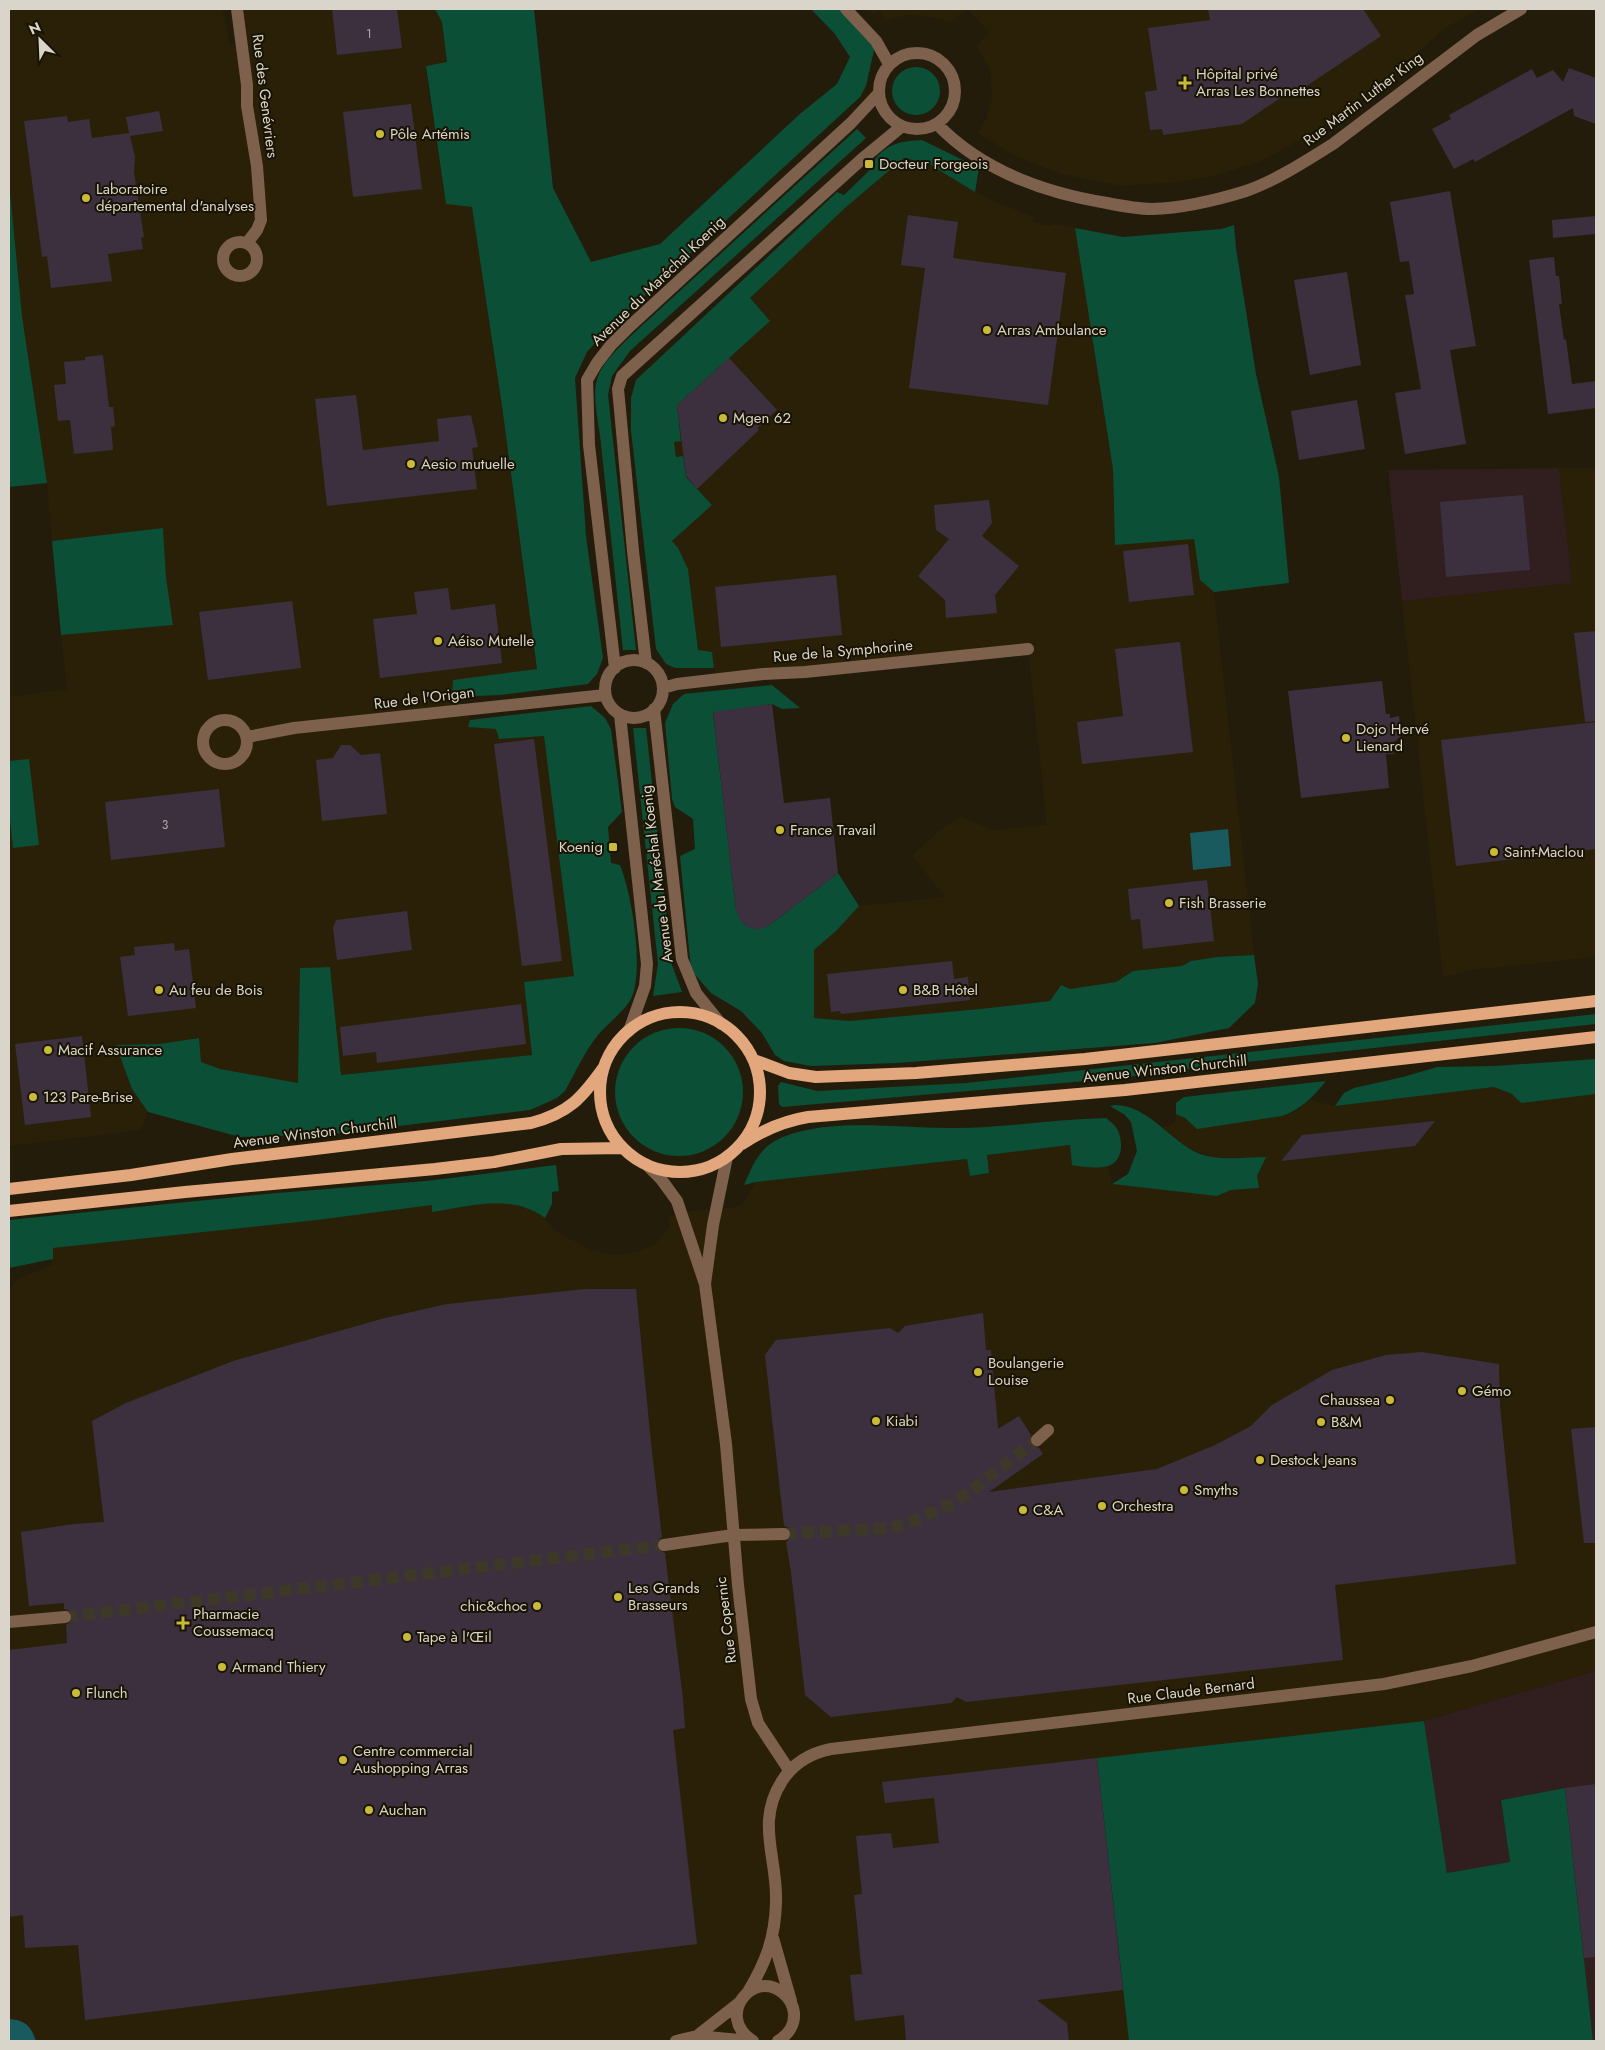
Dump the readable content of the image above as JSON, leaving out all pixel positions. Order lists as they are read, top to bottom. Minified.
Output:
{"streets":{"main road":["Avenue Winston Churchill"],"street":["Rue des Genévriers","Rue Martin Luther King","Avenue du Maréchal Koenig","Rue de la Symphorine","Rue de l'Origan","Rue Copernic","Rue Claude Bernard"]},"crossings":[["Rue Martin Luther King","Avenue du Maréchal Koenig"],["Avenue du Maréchal Koenig","Rue de la Symphorine"],["Avenue du Maréchal Koenig","Rue de l'Origan"],["Avenue du Maréchal Koenig","Avenue Winston Churchill"],["Rue de la Symphorine","Rue de l'Origan"],["Rue Copernic","Rue Claude Bernard"]],"places":{"health":["Hôpital privé Arras Les Bonnettes","Pharmacie Coussemacq"],"other":["Pôle Artémis","Laboratoire départemental d'analyses","Arras Ambulance","Mgen 62","Aesio mutuelle","Aéiso Mutelle","Dojo Hervé Lienard","France Travail","Saint-Maclou","Fish Brasserie","Au feu de Bois","B&B Hôtel","Macif Assurance","123 Pare-Brise","Boulangerie Louise","Gémo","Chaussea","Kiabi","B&M","Destock Jeans","Smyths","Orchestra","C&A","Les Grands Brasseurs","chic&choc","Tape à l'Œil","Armand Thiery","Flunch","Centre commercial Aushopping Arras","Auchan"],"transit":["Docteur Forgeois","Koenig"]},"house_numbers":["1","3"],"north":"top left"}
